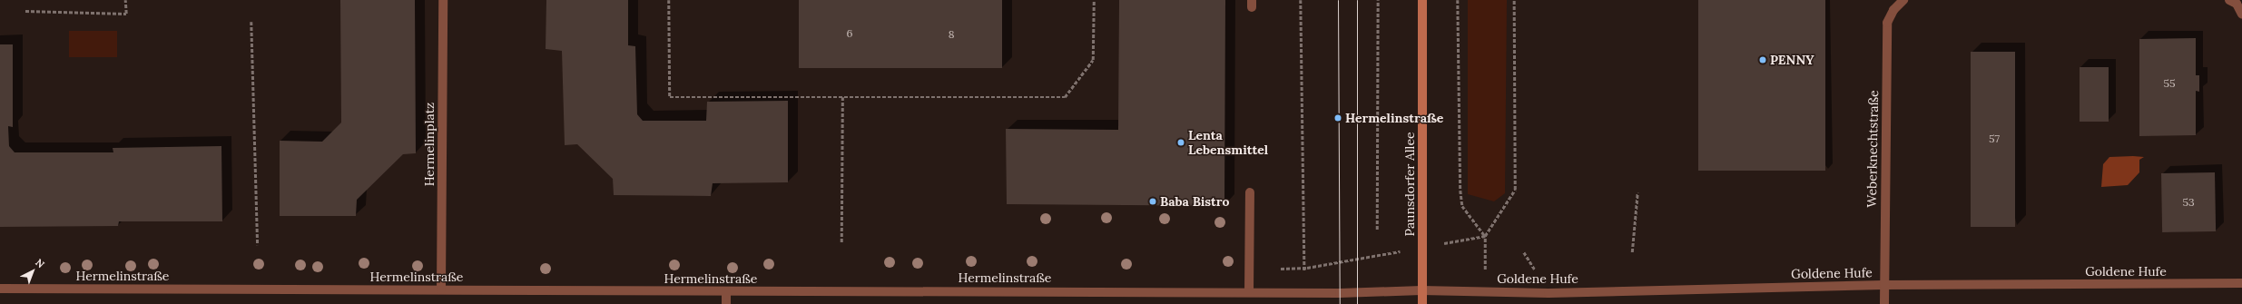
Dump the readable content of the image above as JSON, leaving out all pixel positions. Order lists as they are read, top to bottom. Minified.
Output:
{"streets":{"main road":["Paunsdorfer Allee"],"street":["Hermelinplatz","Weberknechtstraße","Goldene Hufe","Hermelinstraße"]},"crossings":[["Hermelinplatz","Hermelinstraße"],["Weberknechtstraße","Goldene Hufe"],["Paunsdorfer Allee","Goldene Hufe"],["Paunsdorfer Allee","Hermelinstraße"],["Goldene Hufe","Hermelinstraße"]],"places":["PENNY","Hermelinstraße","Lenta Lebensmittel","Baba Bistro"],"house_numbers":["6","8","55","57","53"],"north":"top right"}
